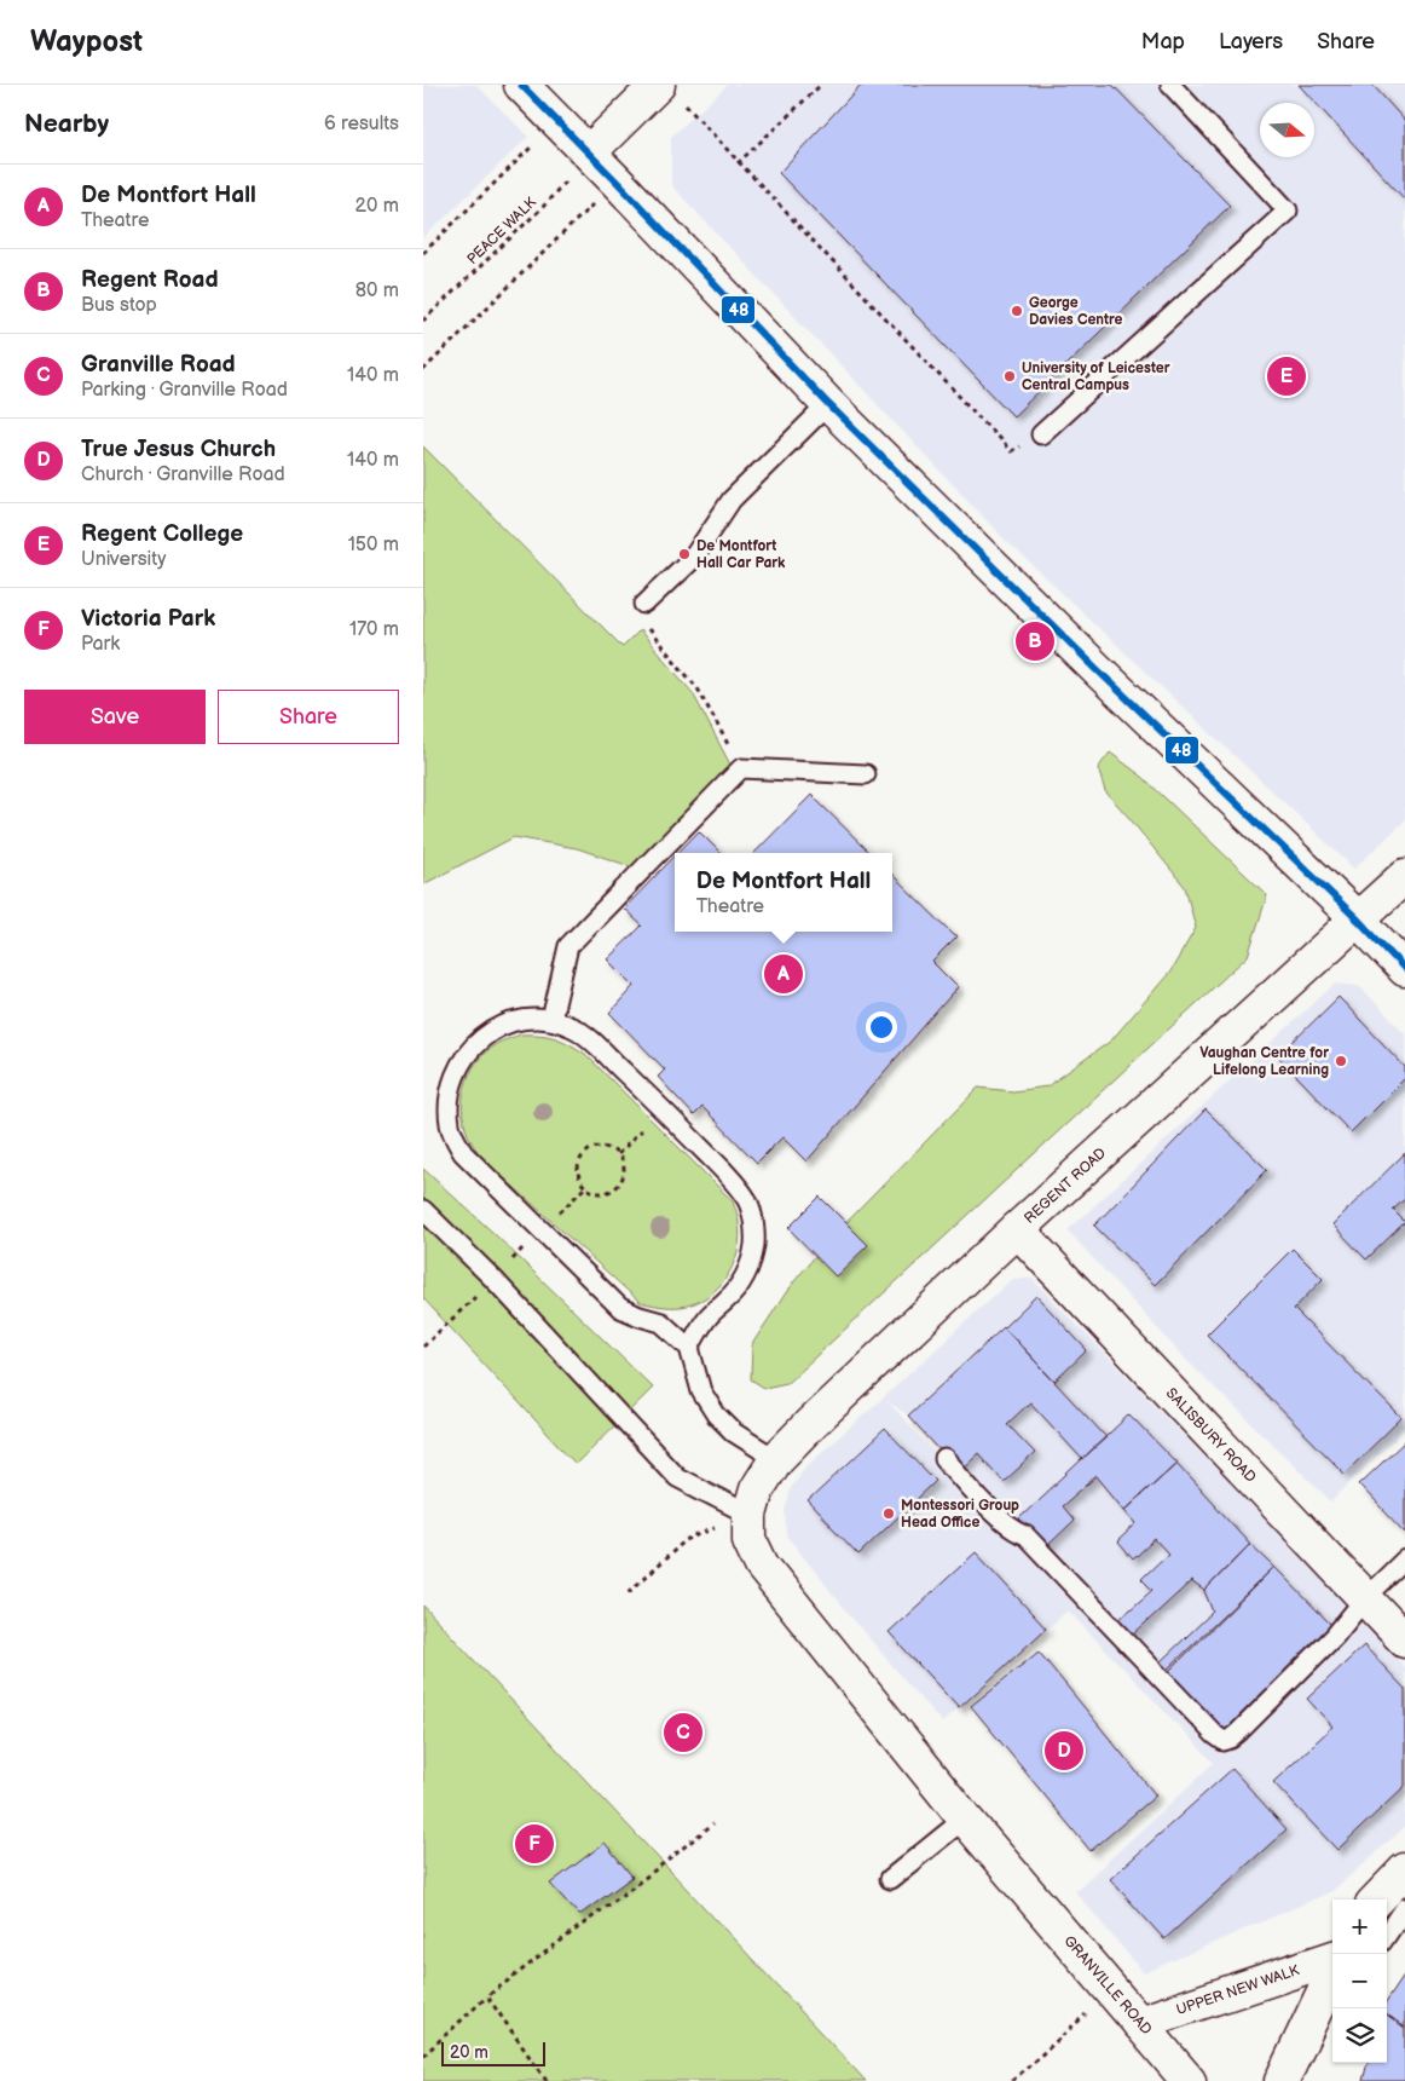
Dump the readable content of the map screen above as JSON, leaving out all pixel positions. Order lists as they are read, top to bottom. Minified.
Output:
{"streets":{"street":["REGENT ROAD","SALISBURY ROAD","GRANVILLE ROAD","UPPER NEW WALK"],"path":["PEACE WALK"]},"crossings":[["REGENT ROAD","SALISBURY ROAD"],["REGENT ROAD","GRANVILLE ROAD"],["GRANVILLE ROAD","UPPER NEW WALK"]],"places":["George Davies Centre","University of Leicester Central Campus","De Montfort Hall Car Park","Vaughan Centre for Lifelong Learning","Montessori Group Head Office"],"lines":["transit line 48"],"scale_bar":"20 m","north":"right","page":{"header":"Waypost","nav":["Map","Layers","Share"],"heading":["Nearby","6 results"],"list":[{"mark":"A","name":"De Montfort Hall","note":"Theatre","value":"20 m"},{"mark":"B","name":"Regent Road","note":"Bus stop","value":"80 m"},{"mark":"C","name":"Granville Road","note":"Parking · Granville Road","value":"140 m"},{"mark":"D","name":"True Jesus Church","note":"Church · Granville Road","value":"140 m"},{"mark":"E","name":"Regent College","note":"University","value":"150 m"},{"mark":"F","name":"Victoria Park","note":"Park","value":"170 m"}],"pins":["E","B","A","C","D","F"],"buttons":["Save","Share"],"popup":["De Montfort Hall","Theatre"],"map_buttons":["+","−"],"scale":"20 m"}}
